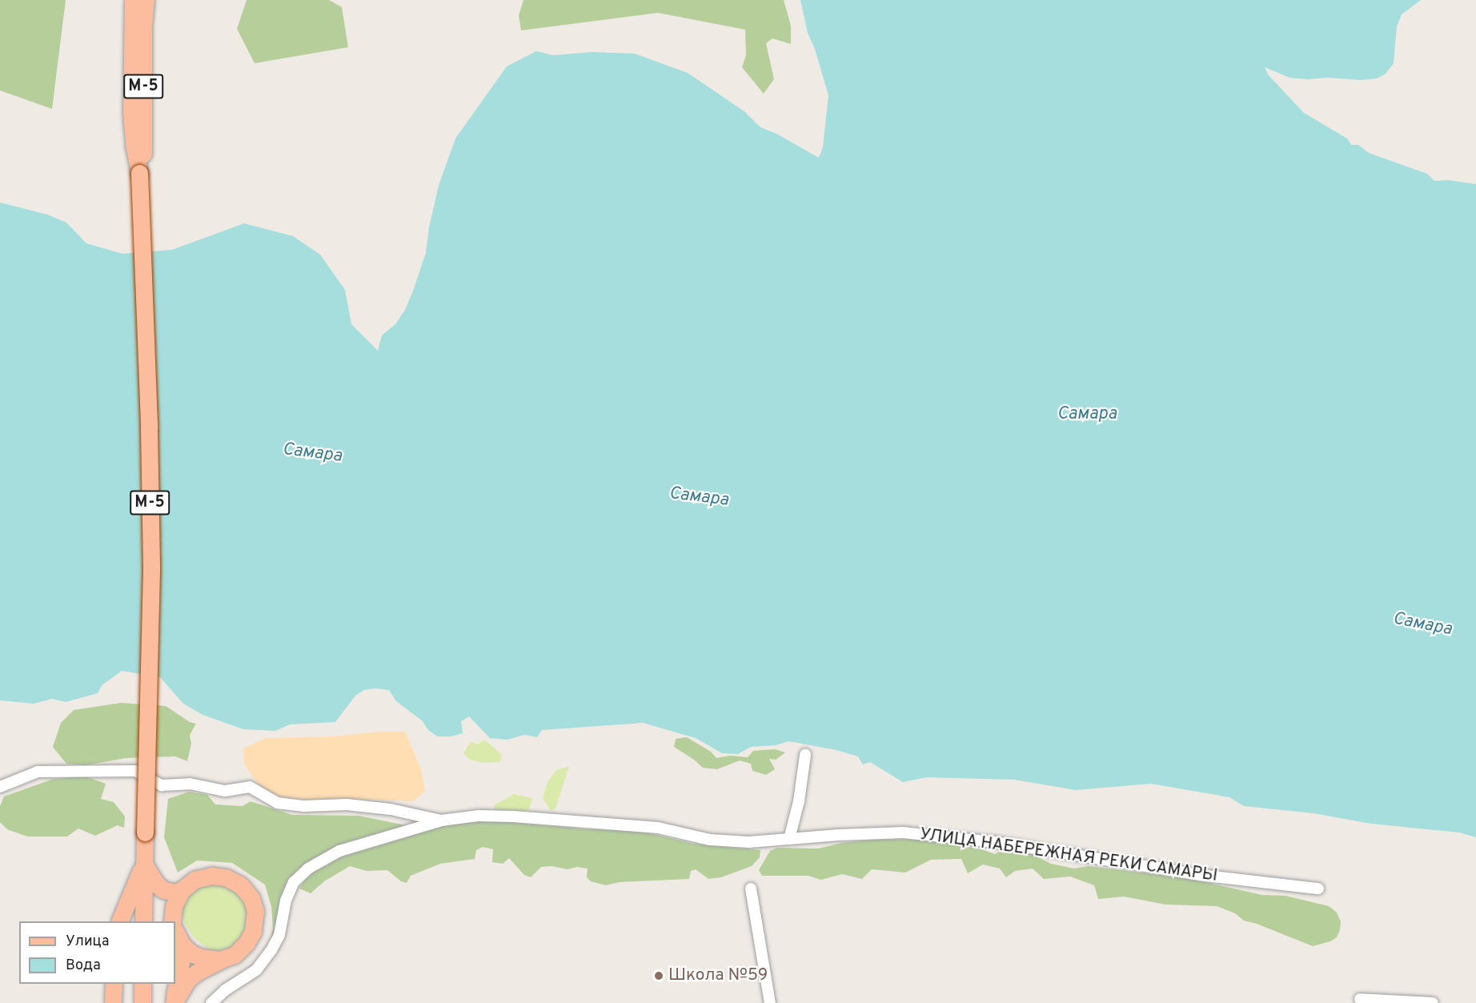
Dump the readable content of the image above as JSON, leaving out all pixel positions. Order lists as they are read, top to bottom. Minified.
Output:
{"streets":{"main road":["М-5"],"street":["УЛИЦА НАБЕРЕЖНАЯ РЕКИ САМАРЫ"]},"water":["Самара"],"places":["Школа №59"],"legend":["Улица","Вода"]}
